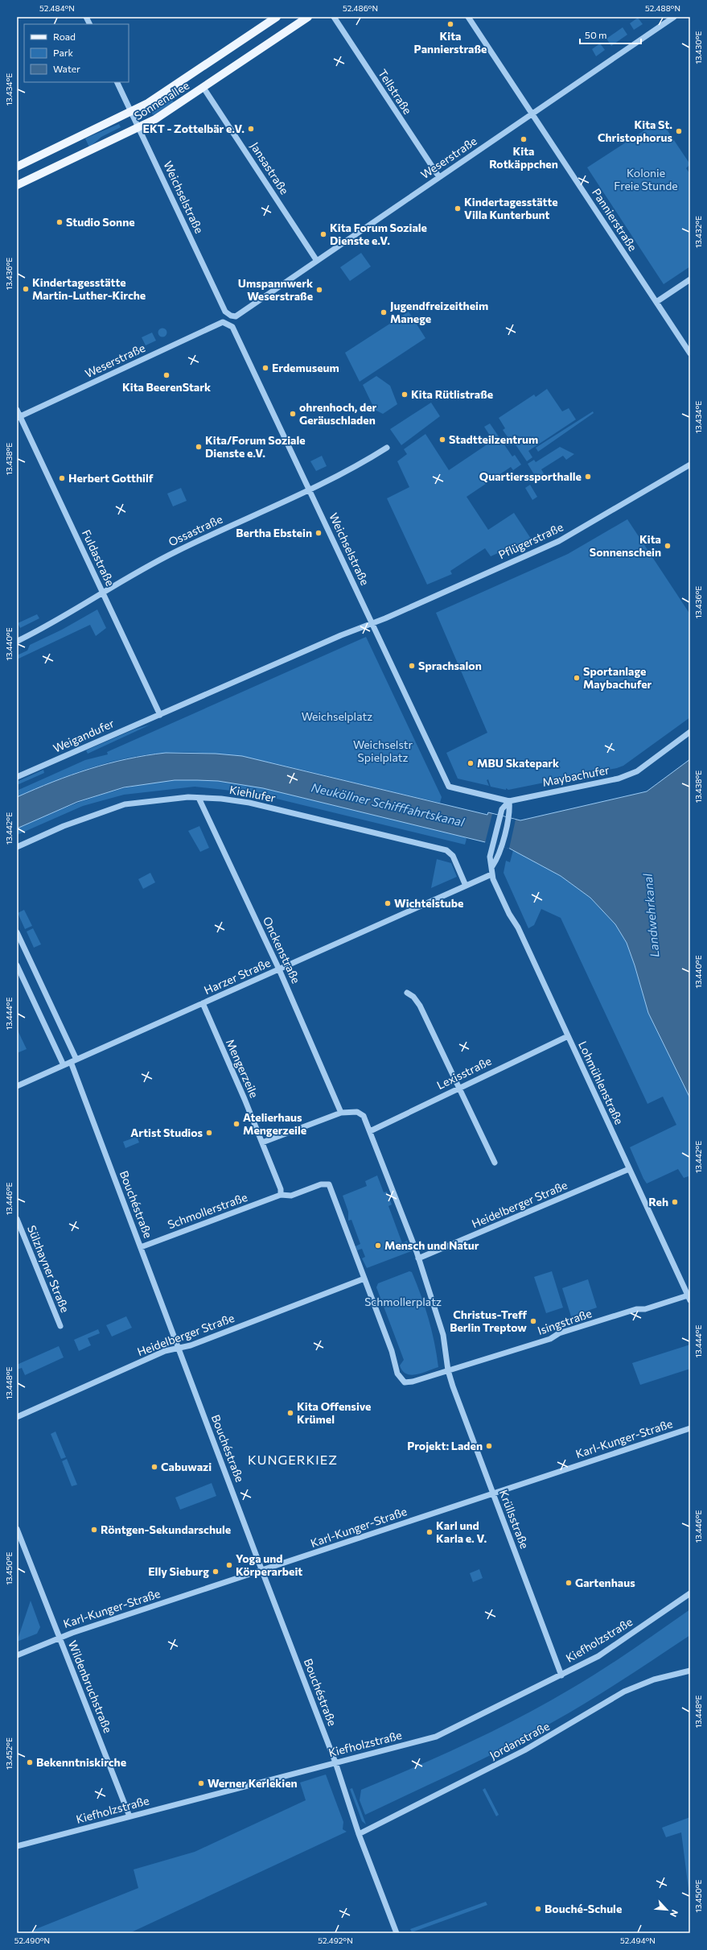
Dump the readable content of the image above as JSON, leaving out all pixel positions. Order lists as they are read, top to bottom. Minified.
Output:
{"streets":{"main road":["Sonnenallee"],"street":["Tellstraße","Weserstraße","Jansastraße","Weichselstraße","Pannierstraße","Ossastraße","Pflügerstraße","Fuldastraße","Weigandufer","Maybachufer","Kiehlufer","Onckenstraße","Harzer Straße","Mengerzeile","Lexisstraße","Lohmühlenstraße","Bouchéstraße","Heidelberger Straße","Schmollerstraße","Sülzhayner Straße","Isingstraße","Karl-Kunger-Straße","Krüllsstraße","Kiefholzstraße","Wildenbruchstraße","Jordanstraße"]},"crossings":[["Tellstraße","Weserstraße"],["Sonnenallee","Jansastraße"],["Sonnenallee","Weichselstraße"],["Weserstraße","Jansastraße"],["Weserstraße","Weichselstraße"],["Weserstraße","Pannierstraße"],["Weserstraße","Fuldastraße"],["Weichselstraße","Ossastraße"],["Weichselstraße","Pflügerstraße"],["Weichselstraße","Maybachufer"],["Ossastraße","Fuldastraße"],["Fuldastraße","Weigandufer"],["Kiehlufer","Onckenstraße"],["Kiehlufer","Harzer Straße"],["Onckenstraße","Harzer Straße"],["Harzer Straße","Mengerzeile"],["Harzer Straße","Lohmühlenstraße"],["Harzer Straße","Bouchéstraße"],["Lexisstraße","Lohmühlenstraße"],["Lohmühlenstraße","Heidelberger Straße"],["Lohmühlenstraße","Isingstraße"],["Bouchéstraße","Heidelberger Straße"],["Bouchéstraße","Schmollerstraße"],["Bouchéstraße","Karl-Kunger-Straße"],["Bouchéstraße","Kiefholzstraße"],["Bouchéstraße","Jordanstraße"],["Isingstraße","Krüllsstraße"],["Karl-Kunger-Straße","Krüllsstraße"],["Karl-Kunger-Straße","Wildenbruchstraße"],["Krüllsstraße","Kiefholzstraße"],["Kiefholzstraße","Wildenbruchstraße"]],"districts":["KUNGERKIEZ"],"water":["Neuköllner Schifffahrtskanal","Landwehrkanal"],"parks":["Kolonie Freie Stunde","Weichselplatz","Weichselstr Spielplatz","Schmollerplatz"],"places":["Kita Pannierstraße","EKT - Zottelbär e.V.","Kita St. Christophorus","Kita Rotkäppchen","Kindertagesstätte Villa Kunterbunt","Studio Sonne","Kita Forum Soziale Dienste e.V.","Kindertagesstätte Martin-Luther-Kirche","Umspannwerk Weserstraße","Jugendfreizeitheim Manege","Erdemuseum","Kita BeerenStark","Kita Rütlistraße","ohrenhoch, der Geräuschladen","Stadtteilzentrum","Kita/Forum Soziale Dienste e.V.","Quartierssporthalle","Herbert Gotthilf","Bertha Ebstein","Kita Sonnenschein","Sprachsalon","Sportanlage Maybachufer","MBU Skatepark","Wichtelstube","Atelierhaus Mengerzeile","Artist Studios","Reh","Mensch und Natur","Christus-Treff Berlin Treptow","Kita Offensive Krümel","Projekt: Laden","Cabuwazi","Röntgen-Sekundarschule","Karl und Karla e. V.","Yoga und Körperarbeit","Elly Sieburg","Gartenhaus","Bekenntniskirche","Werner Kerlekien","Bouché-Schule"],"legend":["Road","Park","Water"],"scale_bar":"50 m","north":"bottom right","coordinates":["52.484°N","52.486°N","52.488°N","13.430°E","13.434°E","13.432°E","13.436°E","13.438°E","13.440°E","13.442°E","13.444°E","13.446°E","13.448°E","13.450°E","13.452°E","52.490°N","52.492°N","52.494°N"]}
